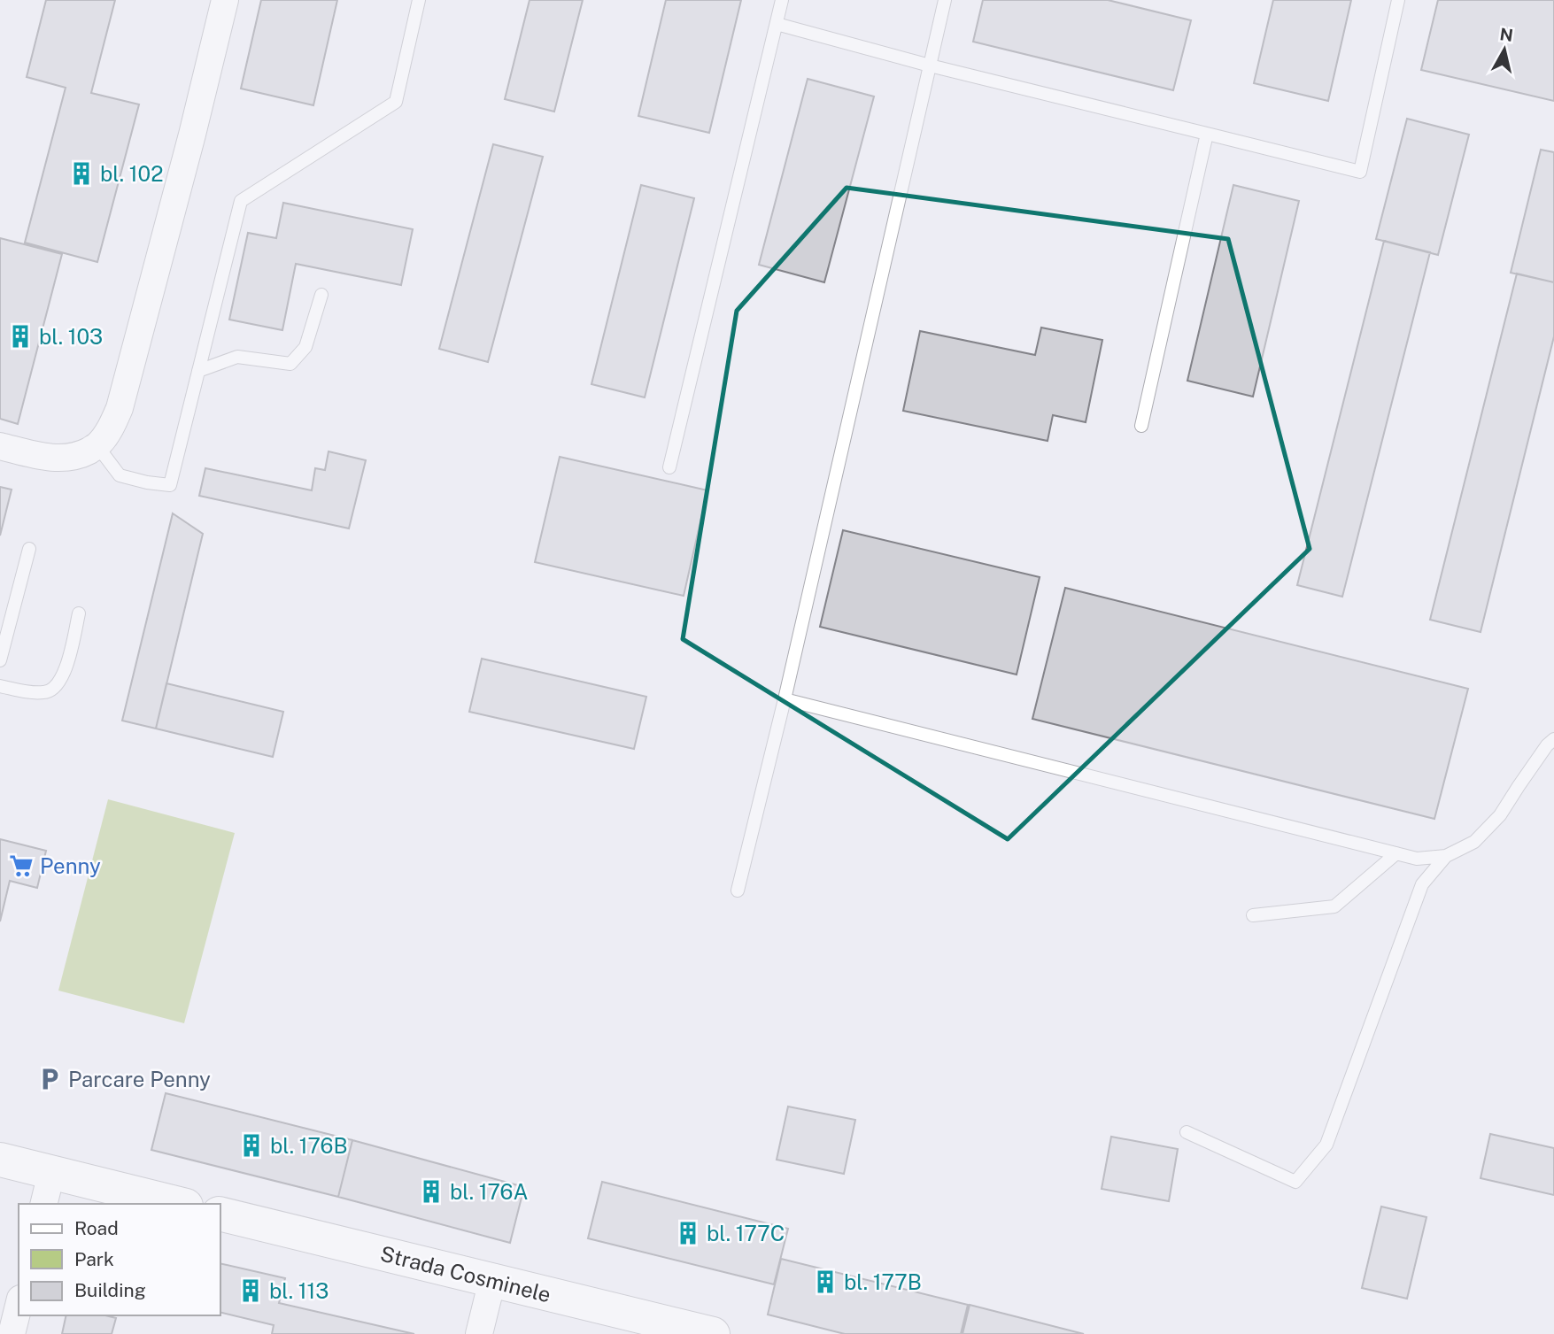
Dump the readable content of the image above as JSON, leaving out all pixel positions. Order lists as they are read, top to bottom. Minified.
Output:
{"streets":{"street":["Strada Cosminele"]},"places":{"building":["bl. 102","bl. 103","bl. 176B","bl. 176A","bl. 177C","bl. 177B","bl. 113"],"supermarket":["Penny"],"parking":["Parcare Penny"]},"legend":["Road","Park","Building"],"north":"top"}
